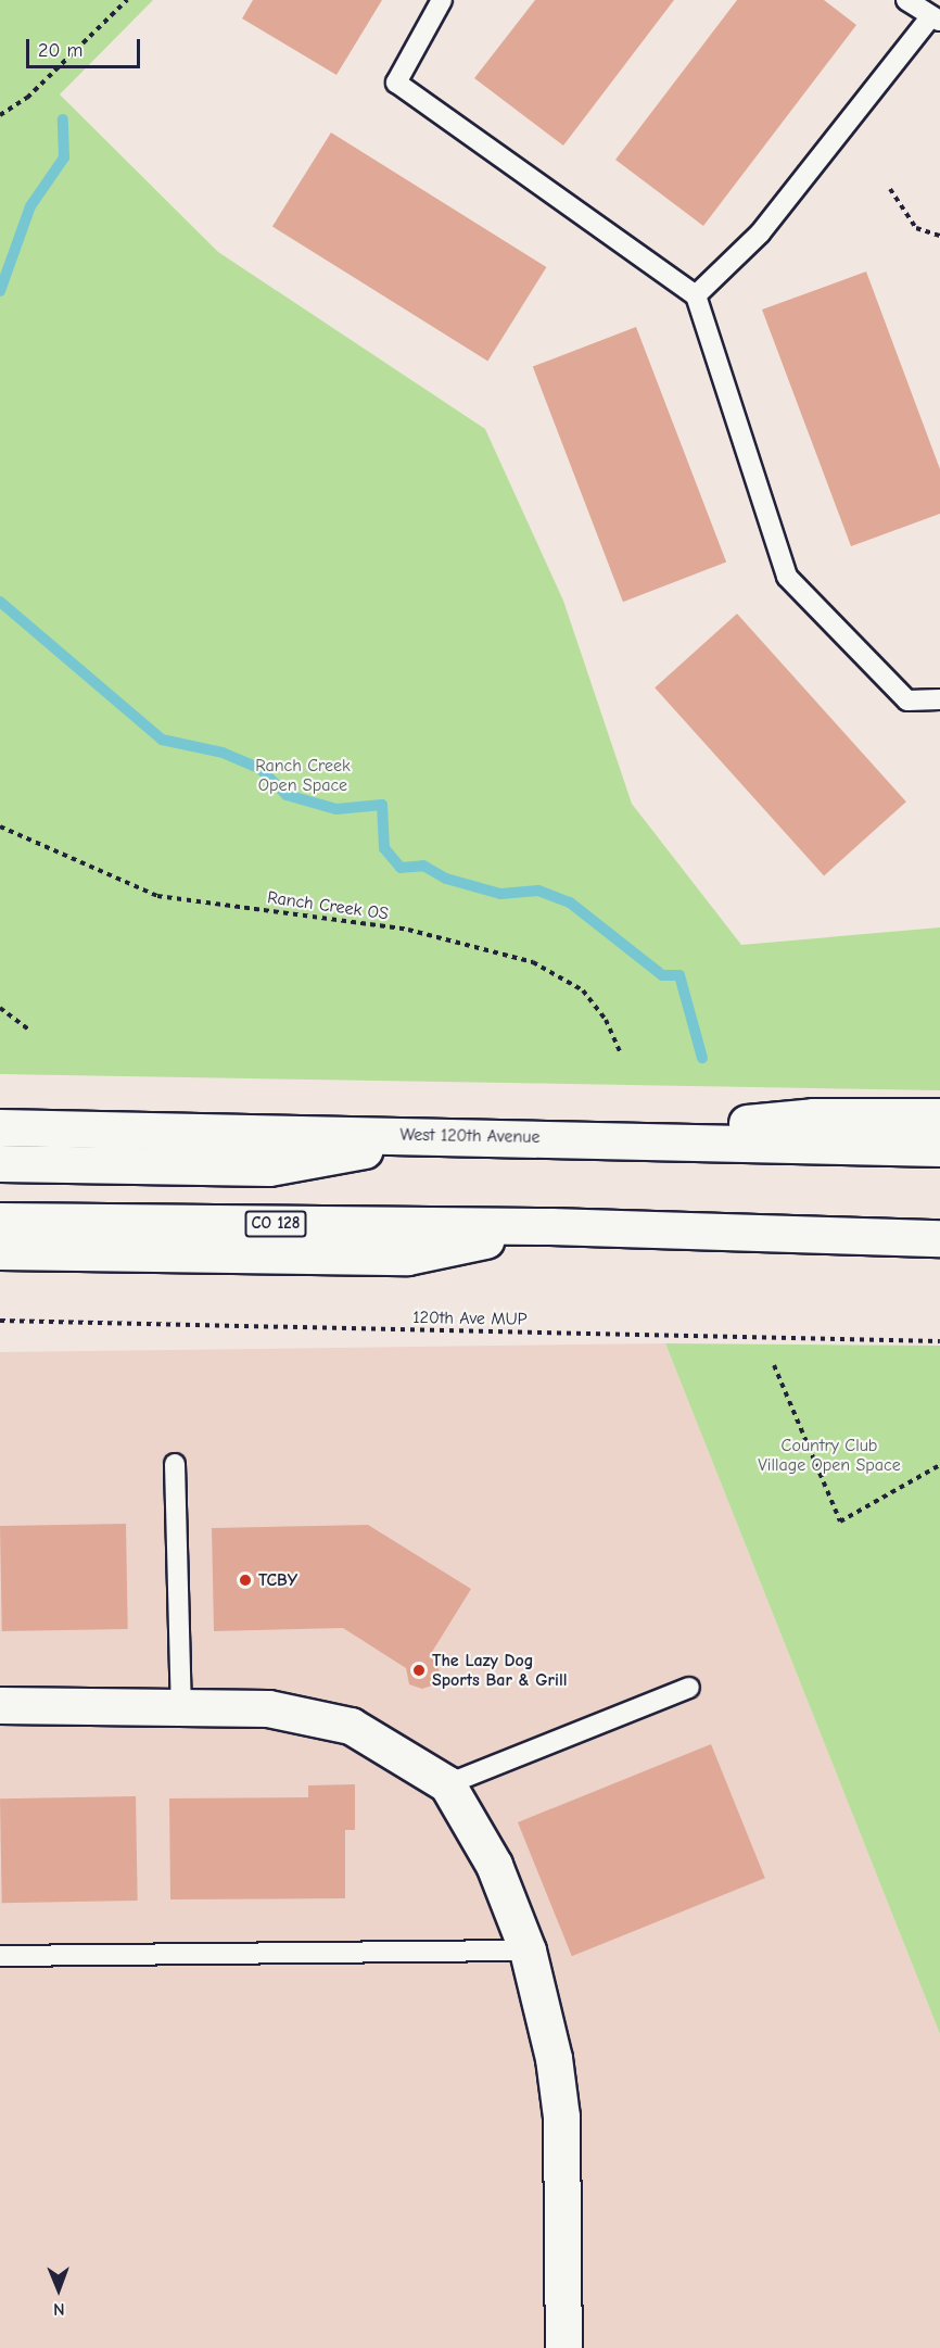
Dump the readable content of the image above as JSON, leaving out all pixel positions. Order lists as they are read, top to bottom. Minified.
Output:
{"streets":{"main road":["West 120th Avenue","CO 128"],"path":["Ranch Creek OS","120th Ave MUP"]},"parks":["Ranch Creek Open Space","Country Club Village Open Space"],"places":["TCBY","The Lazy Dog Sports Bar & Grill"],"scale_bar":"20 m","north":"bottom"}
